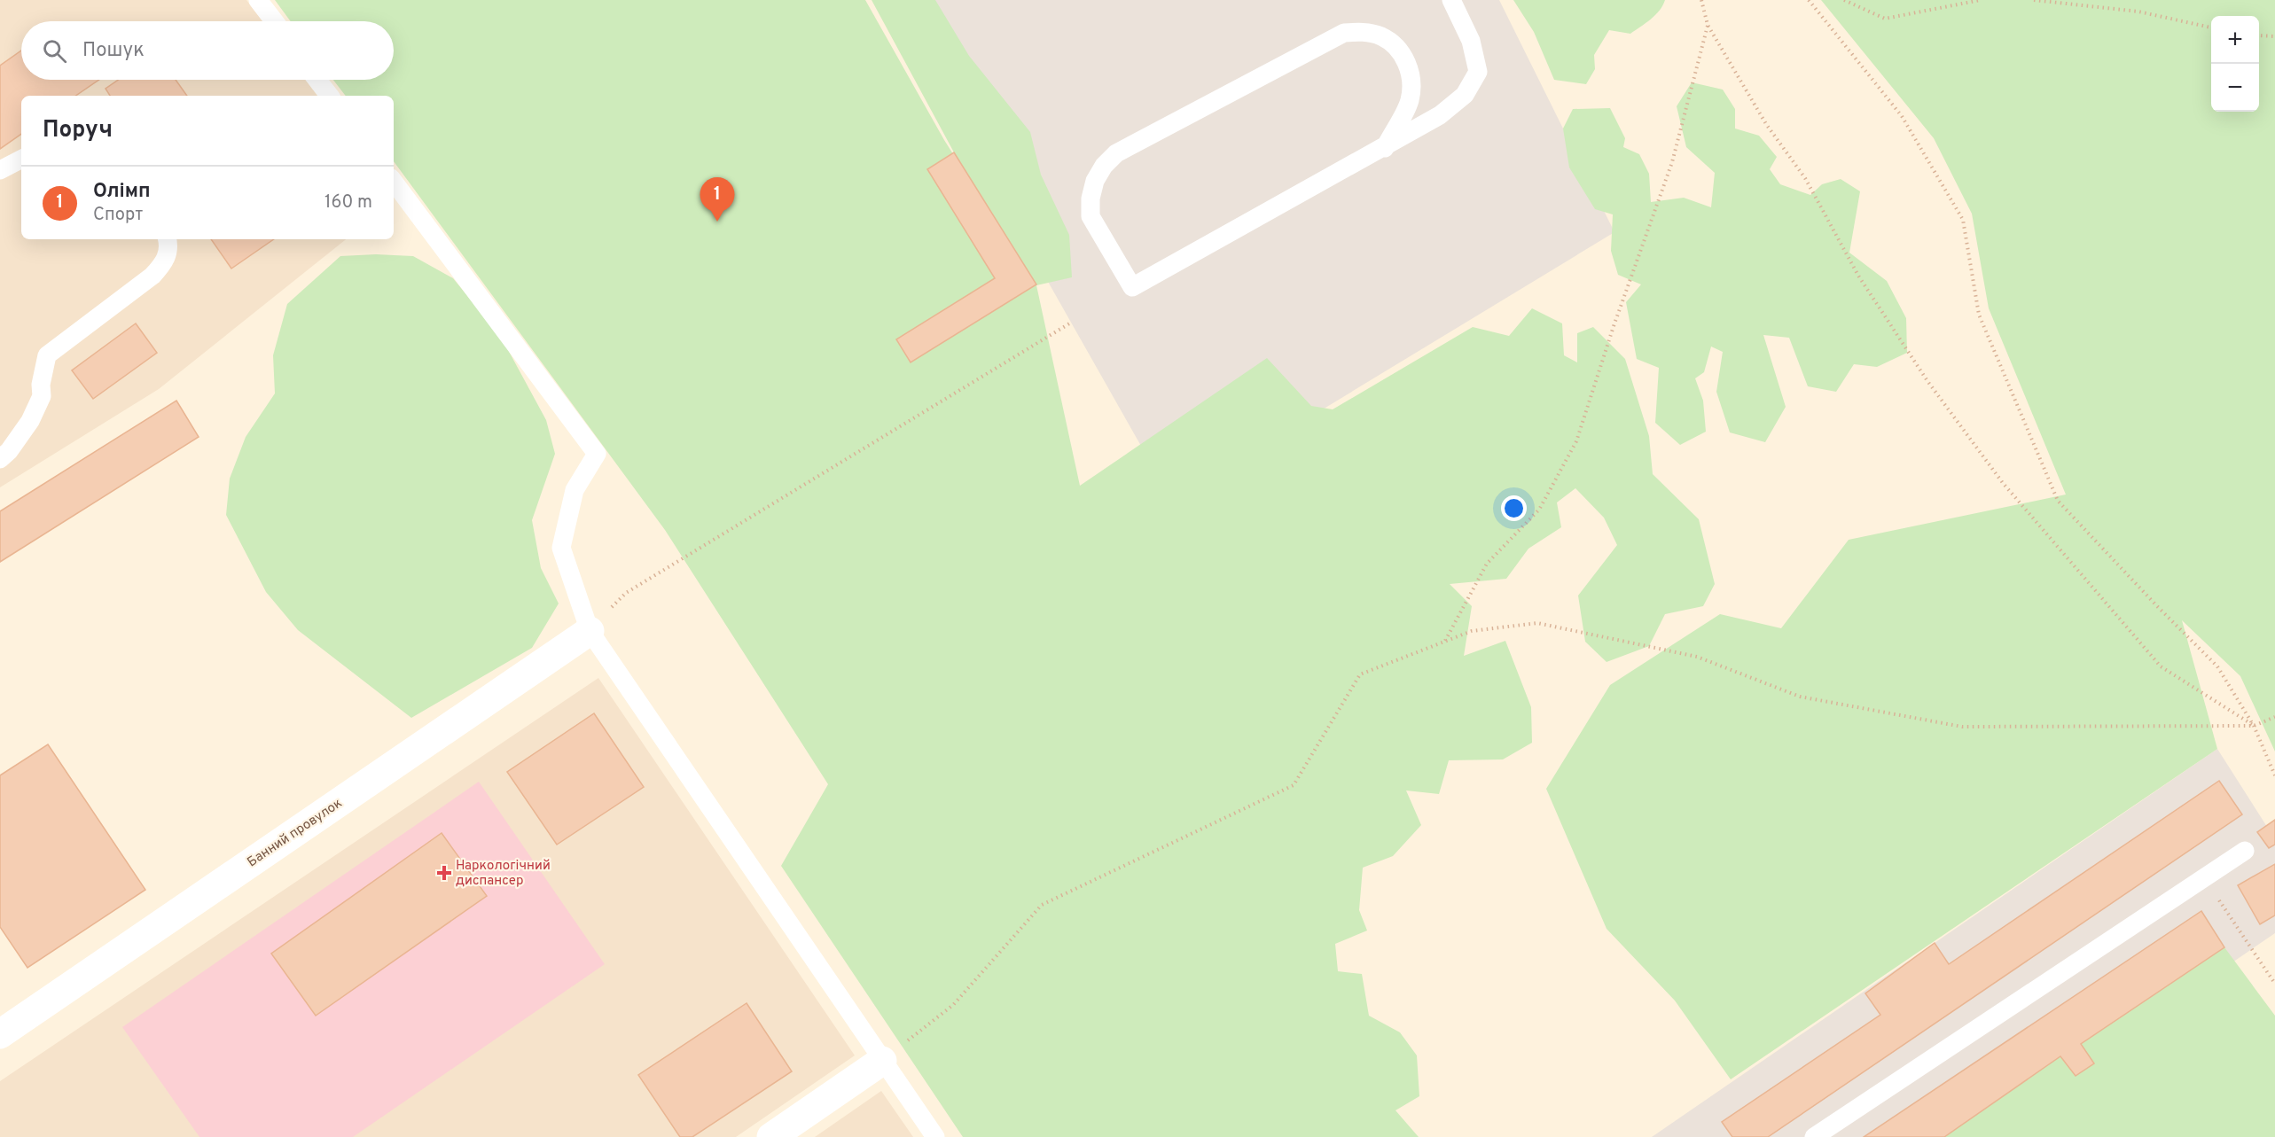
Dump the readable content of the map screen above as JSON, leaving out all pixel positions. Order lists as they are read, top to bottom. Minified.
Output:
{"streets":{"street":["Банний провулок"]},"places":{"health":["Наркологічний диспансер"]},"page":{"map_buttons":["+","−"],"search":"Пошук","heading":"Поруч","list":[{"mark":"1","name":"Олімп","note":"Спорт","value":"160 m"}],"pins":"1"}}
